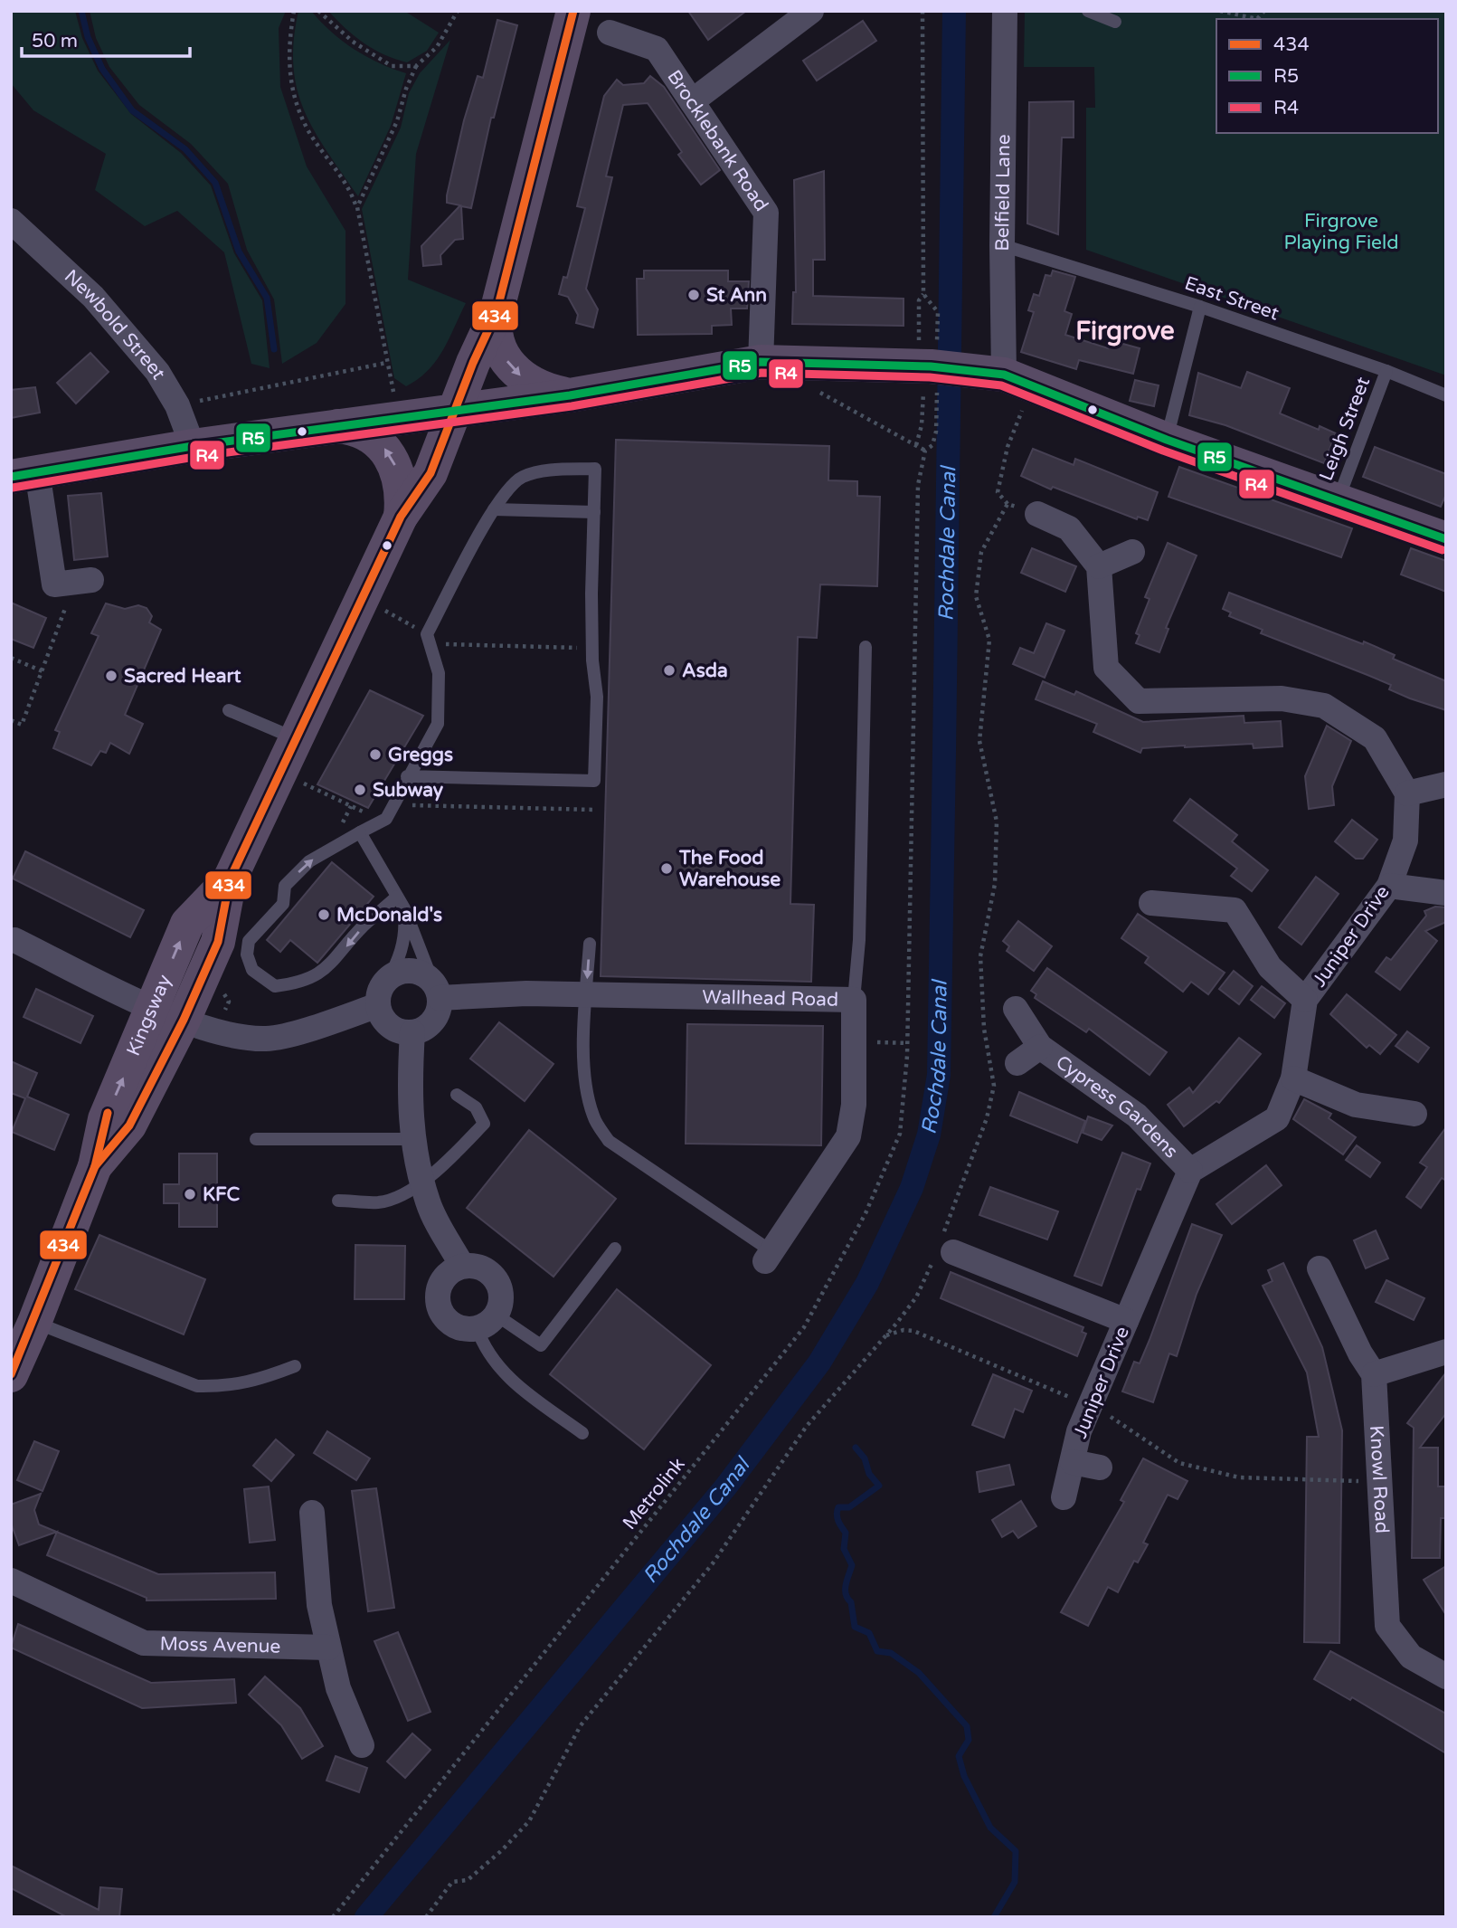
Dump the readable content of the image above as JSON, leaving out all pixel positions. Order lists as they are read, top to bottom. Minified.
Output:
{"streets":{"main road":["Kingsway"],"street":["Brocklebank Road","Belfield Lane","Newbold Street","Juniper Drive","Wallhead Road","Cypress Gardens","Knowl Road","Moss Avenue"],"lane":["East Street","Leigh Street"],"path":["Metrolink"]},"crossings":[["Belfield Lane","East Street"],["East Street","Leigh Street"],["Juniper Drive","Cypress Gardens"]],"districts":["Firgrove"],"water":["Rochdale Canal"],"parks":["Firgrove Playing Field"],"places":["St Ann","Asda","Sacred Heart","Greggs","Subway","The Food Warehouse","McDonald's","KFC"],"lines":["transit line 434","transit line R5","transit line R4"],"legend":["434","R5","R4"],"scale_bar":"50 m"}
